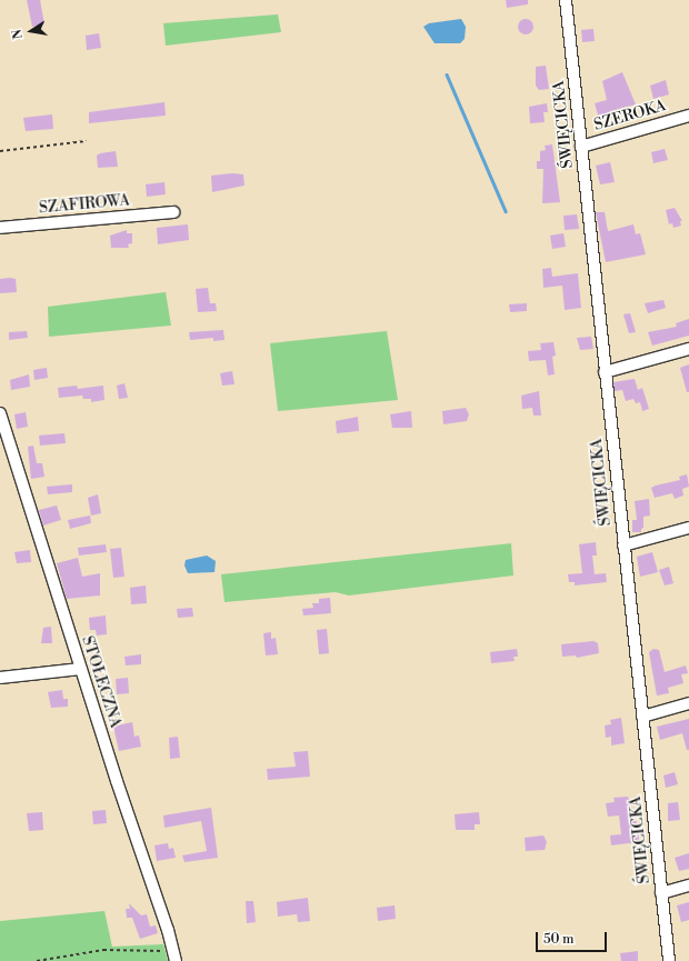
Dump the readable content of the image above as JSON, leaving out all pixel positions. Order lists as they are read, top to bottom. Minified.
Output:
{"streets":{"street":["SZEROKA","ŚWIĘCICKA","SZAFIROWA","STOŁECZNA"]},"crossings":[["SZEROKA","ŚWIĘCICKA"]],"scale_bar":"50 m","north":"left"}
